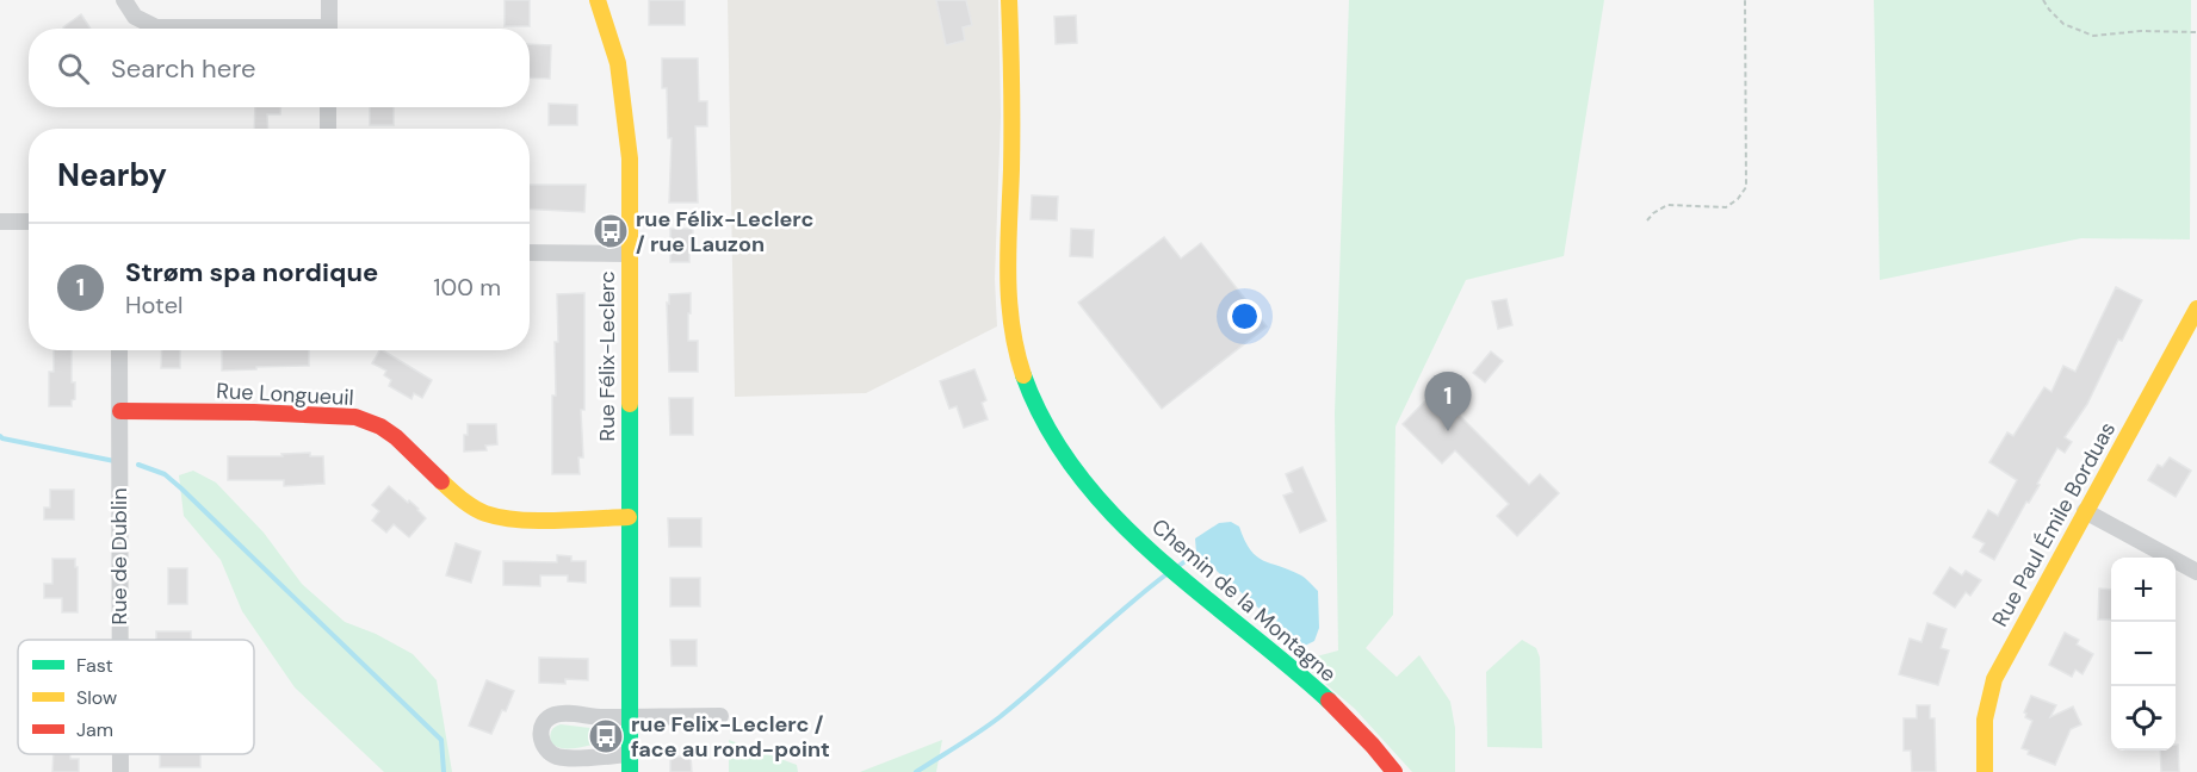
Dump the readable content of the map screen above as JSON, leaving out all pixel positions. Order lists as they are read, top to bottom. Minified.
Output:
{"streets":{"street":["Rue Félix-Leclerc","Rue Longueuil","Rue Paul Émile Borduas","Rue de Dublin","Chemin de la Montagne"]},"crossings":[["Rue Félix-Leclerc","Rue Longueuil"],["Rue Longueuil","Rue de Dublin"]],"places":{"bus stop":["rue Félix-Leclerc / rue Lauzon","rue Felix-Leclerc / face au rond-point"]},"legend":["Fast","Slow","Jam"],"page":{"search":"Search here","heading":"Nearby","list":[{"mark":"1","name":"Strøm spa nordique","note":"Hotel","value":"100 m"}],"pins":"1","map_buttons":["+","−"]}}
